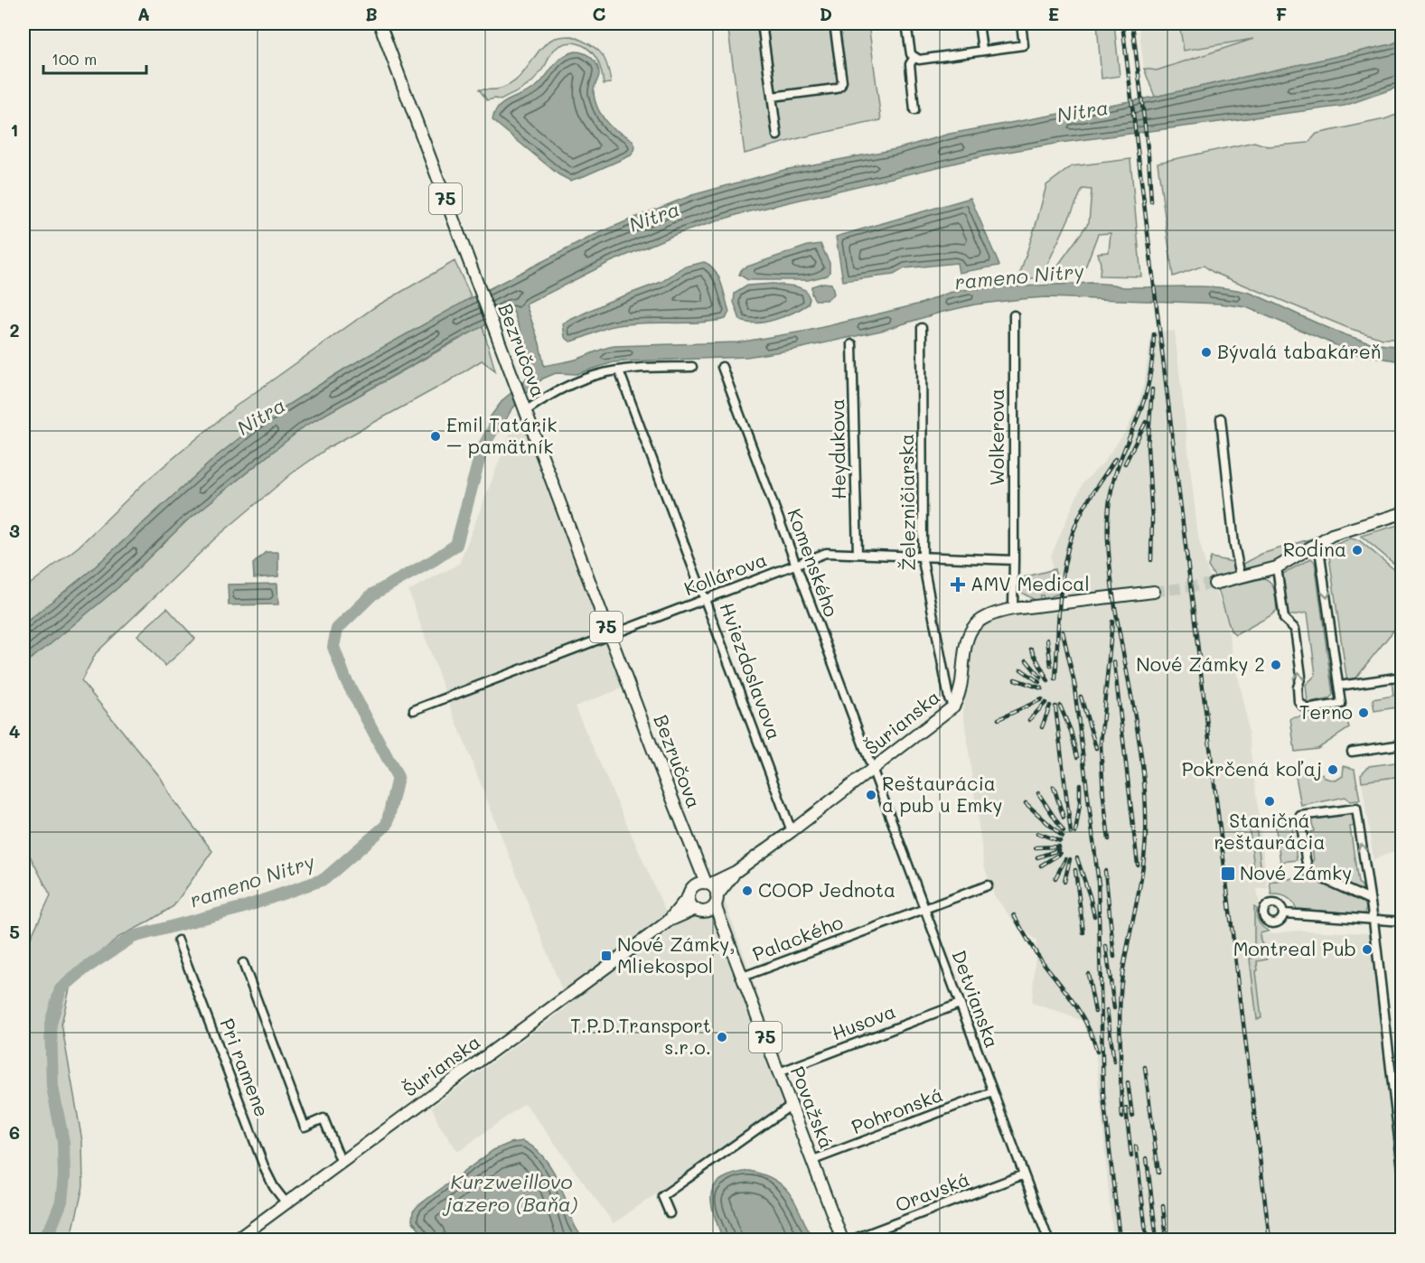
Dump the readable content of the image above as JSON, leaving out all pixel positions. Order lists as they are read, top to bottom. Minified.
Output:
{"streets":{"main road":["75","Bezručova","Šurianska","Považská"],"street":["Wolkerova","Heydukova","Železničiarska","Komenského","Kollárova","Hviezdoslavova","Palackého","Detvianska","Husova","Pri ramene","Pohronská","Oravská"]},"crossings":[["Bezručova","Kollárova"],["Bezručova","Šurianska"],["Bezručova","Považská"],["Wolkerova","Kollárova"],["Heydukova","Kollárova"],["Železničiarska","Kollárova"],["Železničiarska","Šurianska"],["Komenského","Kollárova"],["Komenského","Šurianska"],["Komenského","Detvianska"],["Kollárova","Hviezdoslavova"],["Hviezdoslavova","Šurianska"],["Šurianska","Detvianska"],["Šurianska","Pri ramene"],["Šurianska","Považská"],["Palackého","Detvianska"],["Palackého","Považská"],["Detvianska","Husova"],["Detvianska","Pohronská"],["Detvianska","Oravská"],["Husova","Považská"],["Považská","Pohronská"]],"water":["Nitra","rameno Nitry","Kurzweillovo jazero (Baňa)"],"places":{"other":["Bývalá tabakáreň","Emil Tatárik – pamätník","Rodina","Nové Zámky 2","Terno","Pokrčená koľaj","Reštaurácia a pub u Emky","Staničná reštaurácia","COOP Jednota","Montreal Pub","T.P.D.Transport s.r.o."],"health":["AMV Medical"],"transit":["Nové Zámky","Nové Zámky, Mliekospol"]},"scale_bar":"100 m","grid":{"columns":["A","B","C","D","E","F"],"rows":["1","2","3","4","5","6"]}}
